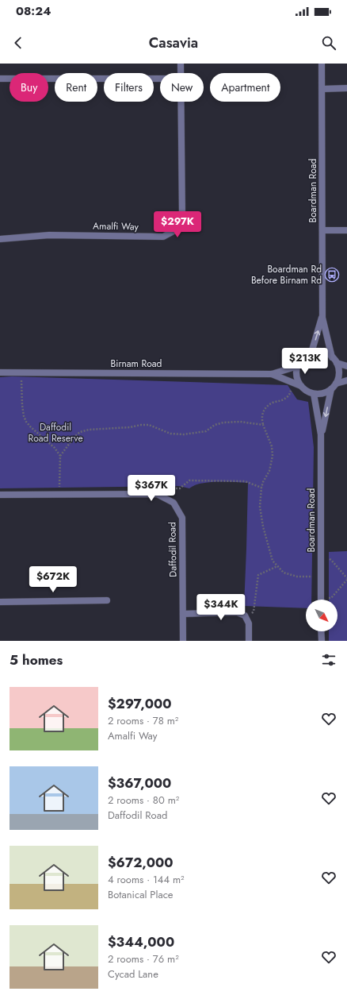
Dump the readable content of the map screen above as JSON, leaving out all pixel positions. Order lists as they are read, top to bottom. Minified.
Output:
{"streets":{"street":["Boardman Road","Amalfi Way","Birnam Road","Daffodil Road"]},"crossings":[["Boardman Road","Birnam Road"]],"parks":["Daffodil Road Reserve"],"places":{"bus stop":["Boardman Rd Before Birnam Rd"]},"north":"bottom right","page":{"status":"08:24","header":"Casavia","chip":["Buy","Rent","Filters","New","Apartment"],"price":["$297K","$213K","$367K","$672K","$344K"],"heading":"5 homes","list":[{"name":"$297,000","note":"2 rooms · 78 m² · Amalfi Way"},{"name":"$367,000","note":"2 rooms · 80 m² · Daffodil Road"},{"name":"$672,000","note":"4 rooms · 144 m² · Botanical Place"},{"name":"$344,000","note":"2 rooms · 76 m² · Cycad Lane"}]}}
